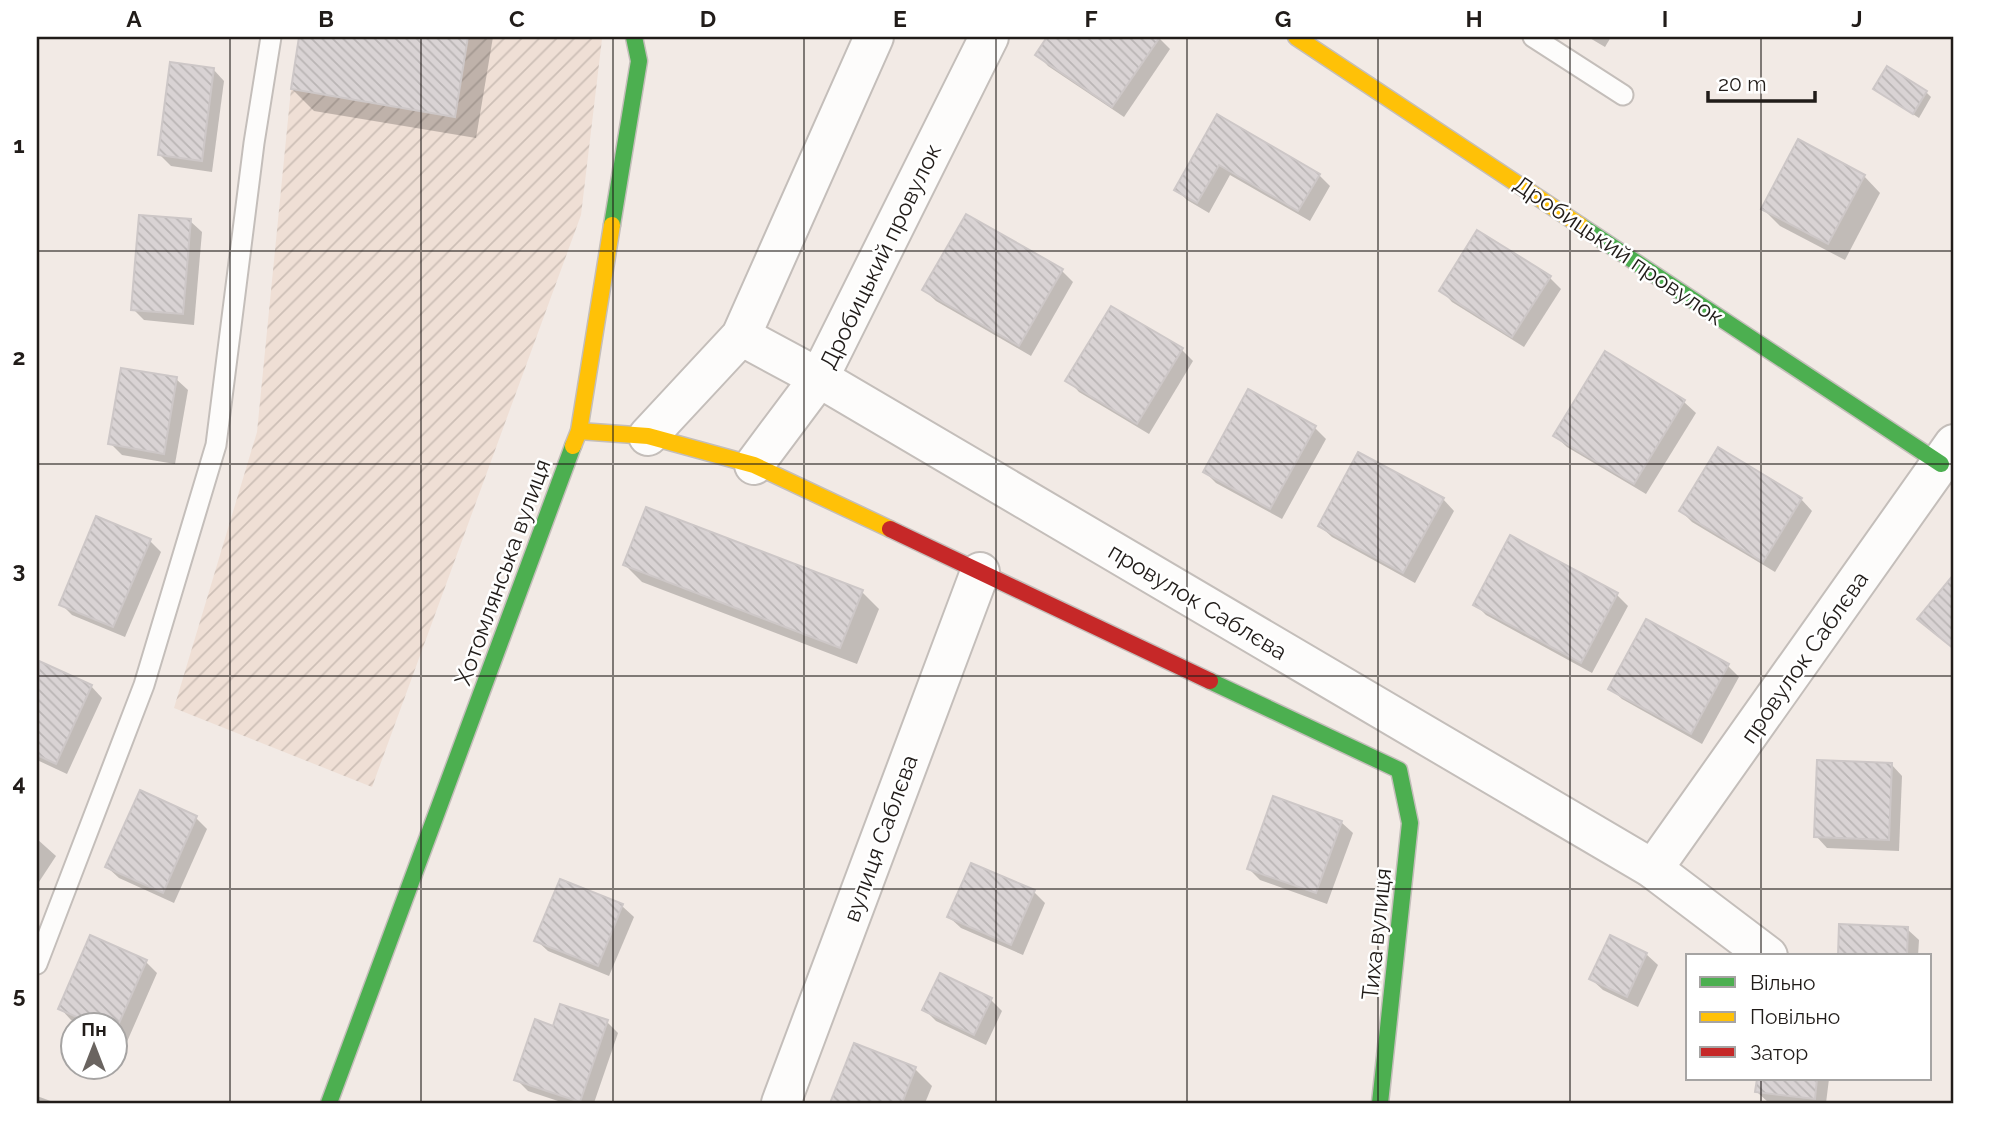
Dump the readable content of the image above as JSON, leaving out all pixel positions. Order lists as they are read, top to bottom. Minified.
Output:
{"streets":{"street":["Дробицький провулок","Хотомлянська вулиця","провулок Саблєва","вулиця Саблєва","Тиха вулиця"]},"crossings":[["Дробицький провулок","провулок Саблєва"],["вулиця Саблєва","Тиха вулиця"]],"legend":["Вільно","Повільно","Затор"],"scale_bar":"20 m","north":"top","grid":{"columns":["A","B","C","D","E","F","G","H","I","J"],"rows":["1","2","3","4","5"]}}
